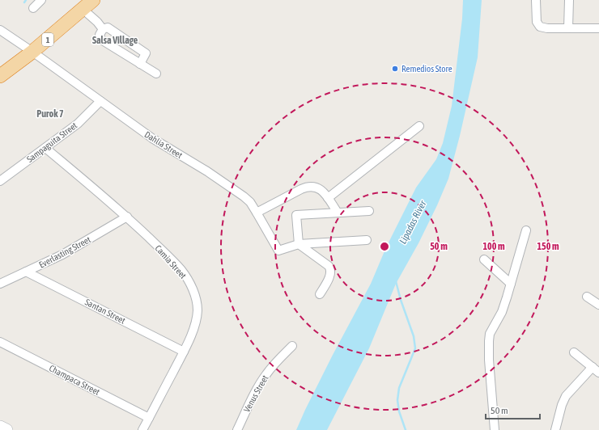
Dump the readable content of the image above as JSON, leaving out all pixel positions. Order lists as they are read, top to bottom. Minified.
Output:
{"streets":{"highway":["1"],"street":["Sampaguita Street","Dahlia Street","Everlasting Street","Camia Street","Santan Street","Champaca Street","Venus Street"]},"crossings":[["1","Dahlia Street"],["Sampaguita Street","Dahlia Street"],["Sampaguita Street","Camia Street"],["Everlasting Street","Camia Street"],["Everlasting Street","Santan Street"],["Camia Street","Santan Street"],["Camia Street","Champaca Street"]],"districts":["Salsa Village","Purok 7"],"water":["Lipadas River"],"places":["Remedios Store"],"scale_bar":"50 m","rings":["50 m","100 m","150 m"]}
